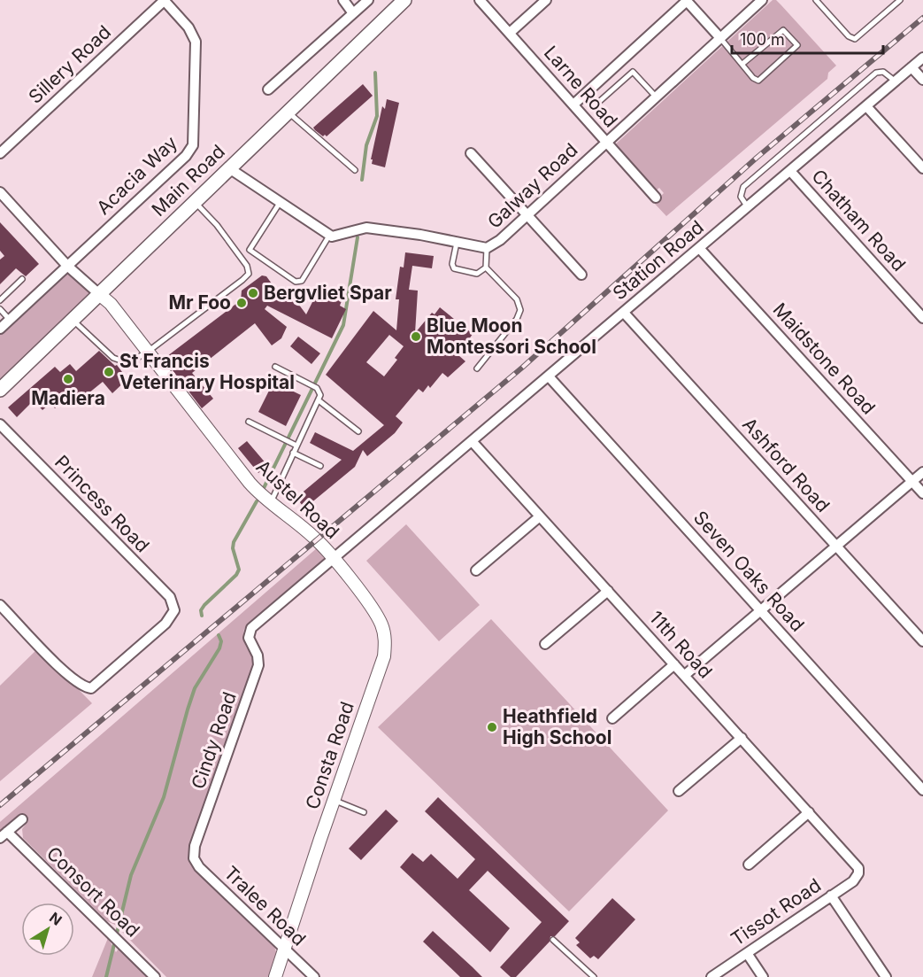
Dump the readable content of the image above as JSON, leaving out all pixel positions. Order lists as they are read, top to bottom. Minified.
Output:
{"streets":{"main road":["Main Road"],"street":["Sillery Road","Larne Road","Acacia Way","Galway Road","Chatham Road","Station Road","Maidstone Road","Ashford Road","Austel Road","Princess Road","Seven Oaks Road","11th Road","Cindy Road","Consta Road","Consort Road","Tralee Road","Tissot Road"]},"crossings":[["Sillery Road","Acacia Way"],["Larne Road","Galway Road"],["Main Road","Austel Road"],["Chatham Road","Station Road"],["Station Road","Maidstone Road"],["Station Road","Ashford Road"],["Station Road","Austel Road"],["Station Road","Seven Oaks Road"],["Station Road","11th Road"],["Station Road","Cindy Road"],["Station Road","Consta Road"],["Austel Road","Consta Road"],["11th Road","Tissot Road"],["Cindy Road","Tralee Road"],["Consta Road","Tralee Road"]],"places":["Bergvliet Spar","Mr Foo","Blue Moon Montessori School","St Francis Veterinary Hospital","Madiera","Heathfield High School"],"scale_bar":"100 m","north":"top right"}
